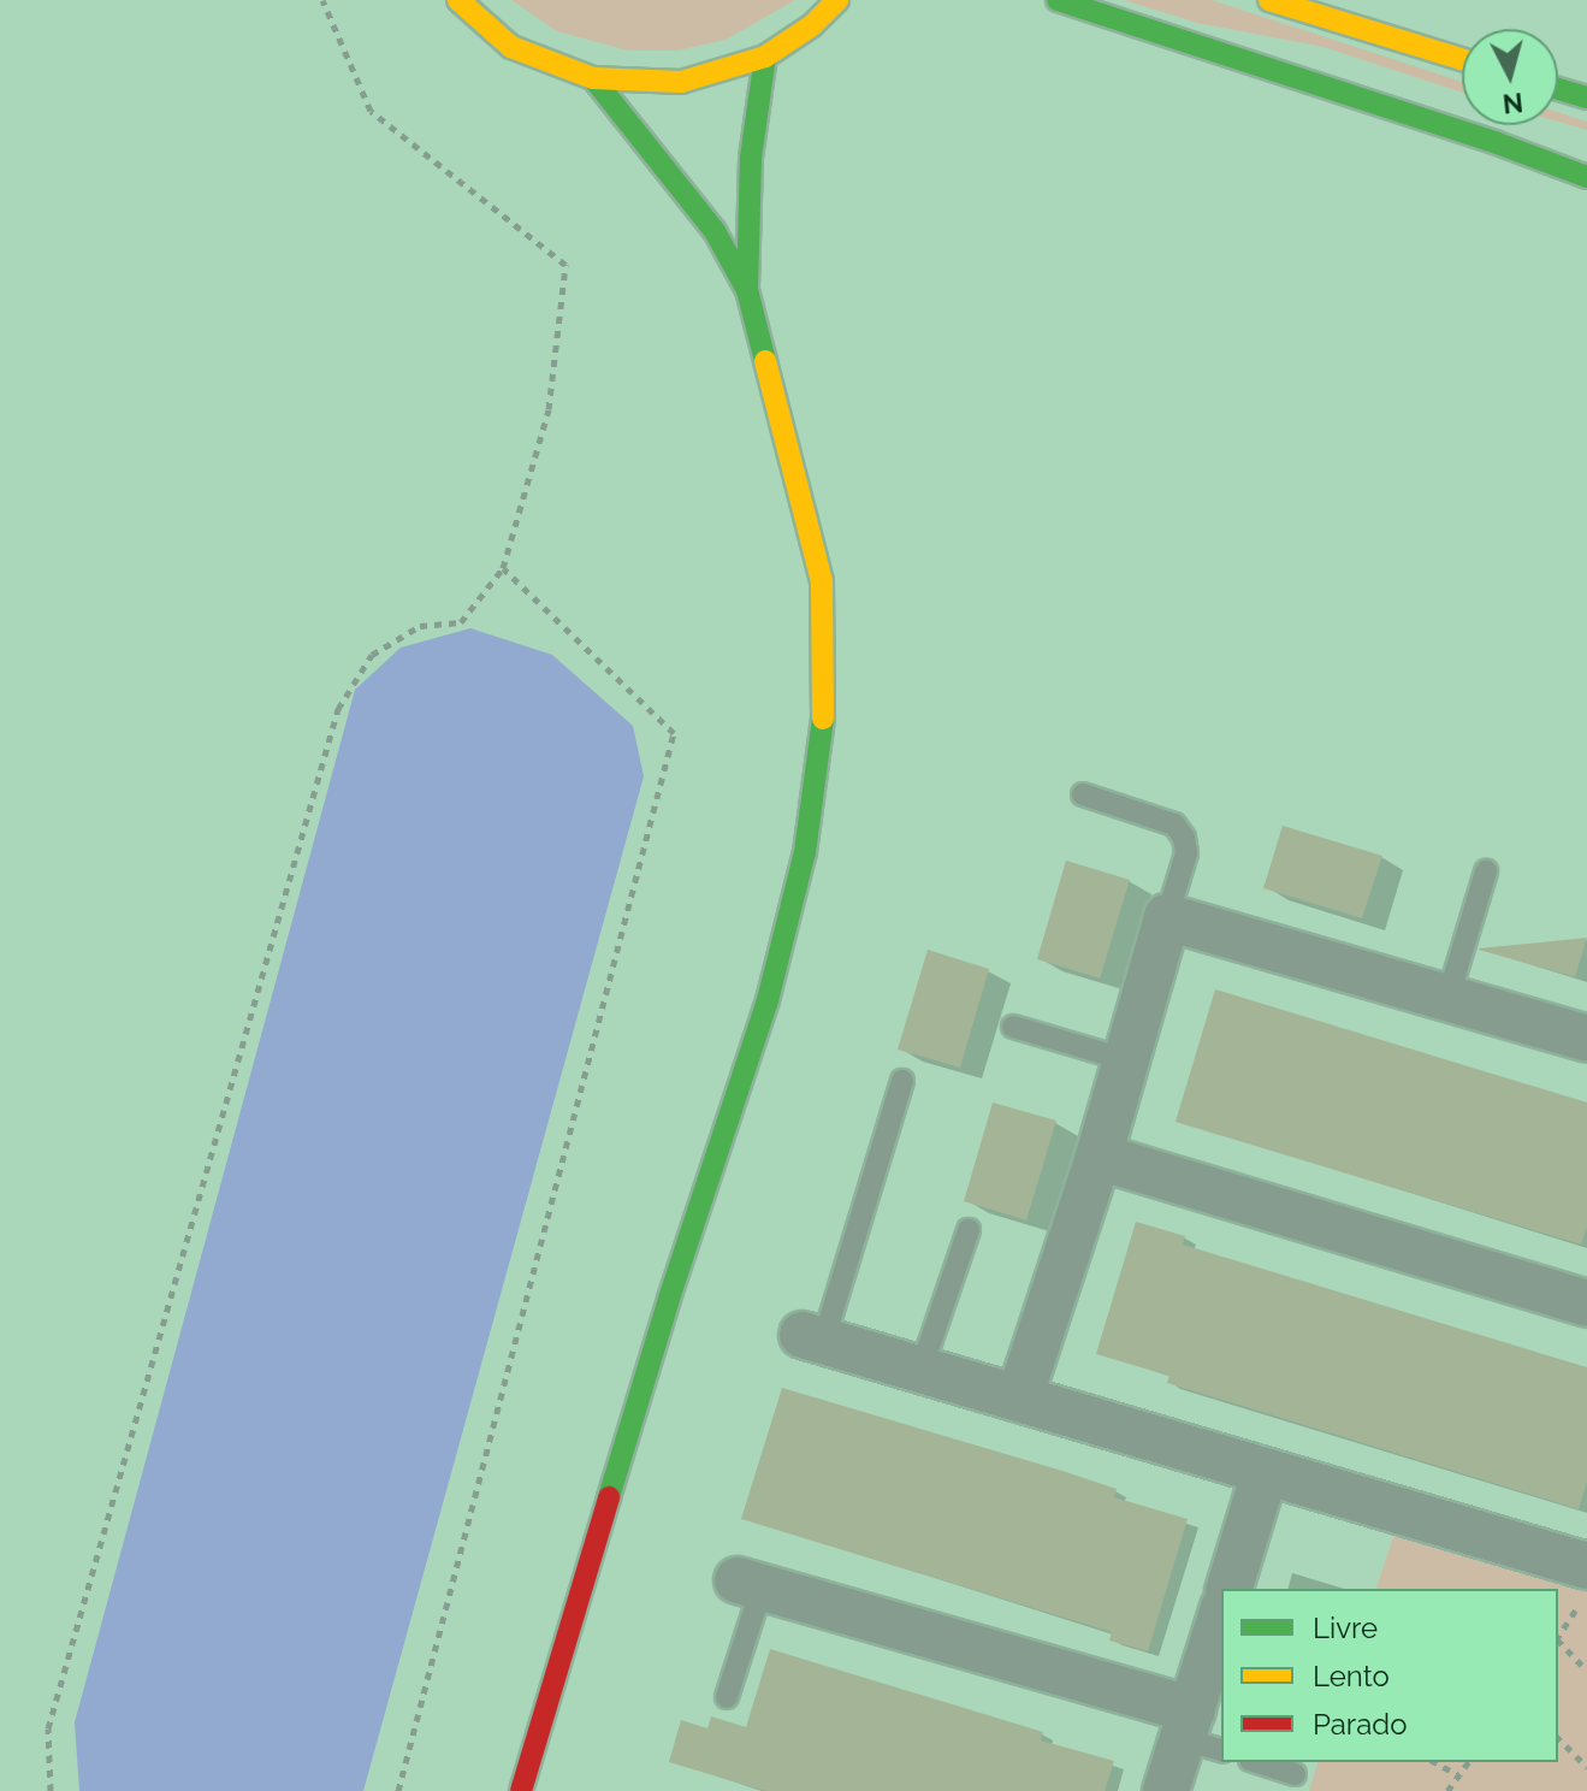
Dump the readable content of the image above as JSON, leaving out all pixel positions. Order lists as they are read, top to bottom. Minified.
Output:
{"legend":["Livre","Lento","Parado"],"north":"bottom"}
